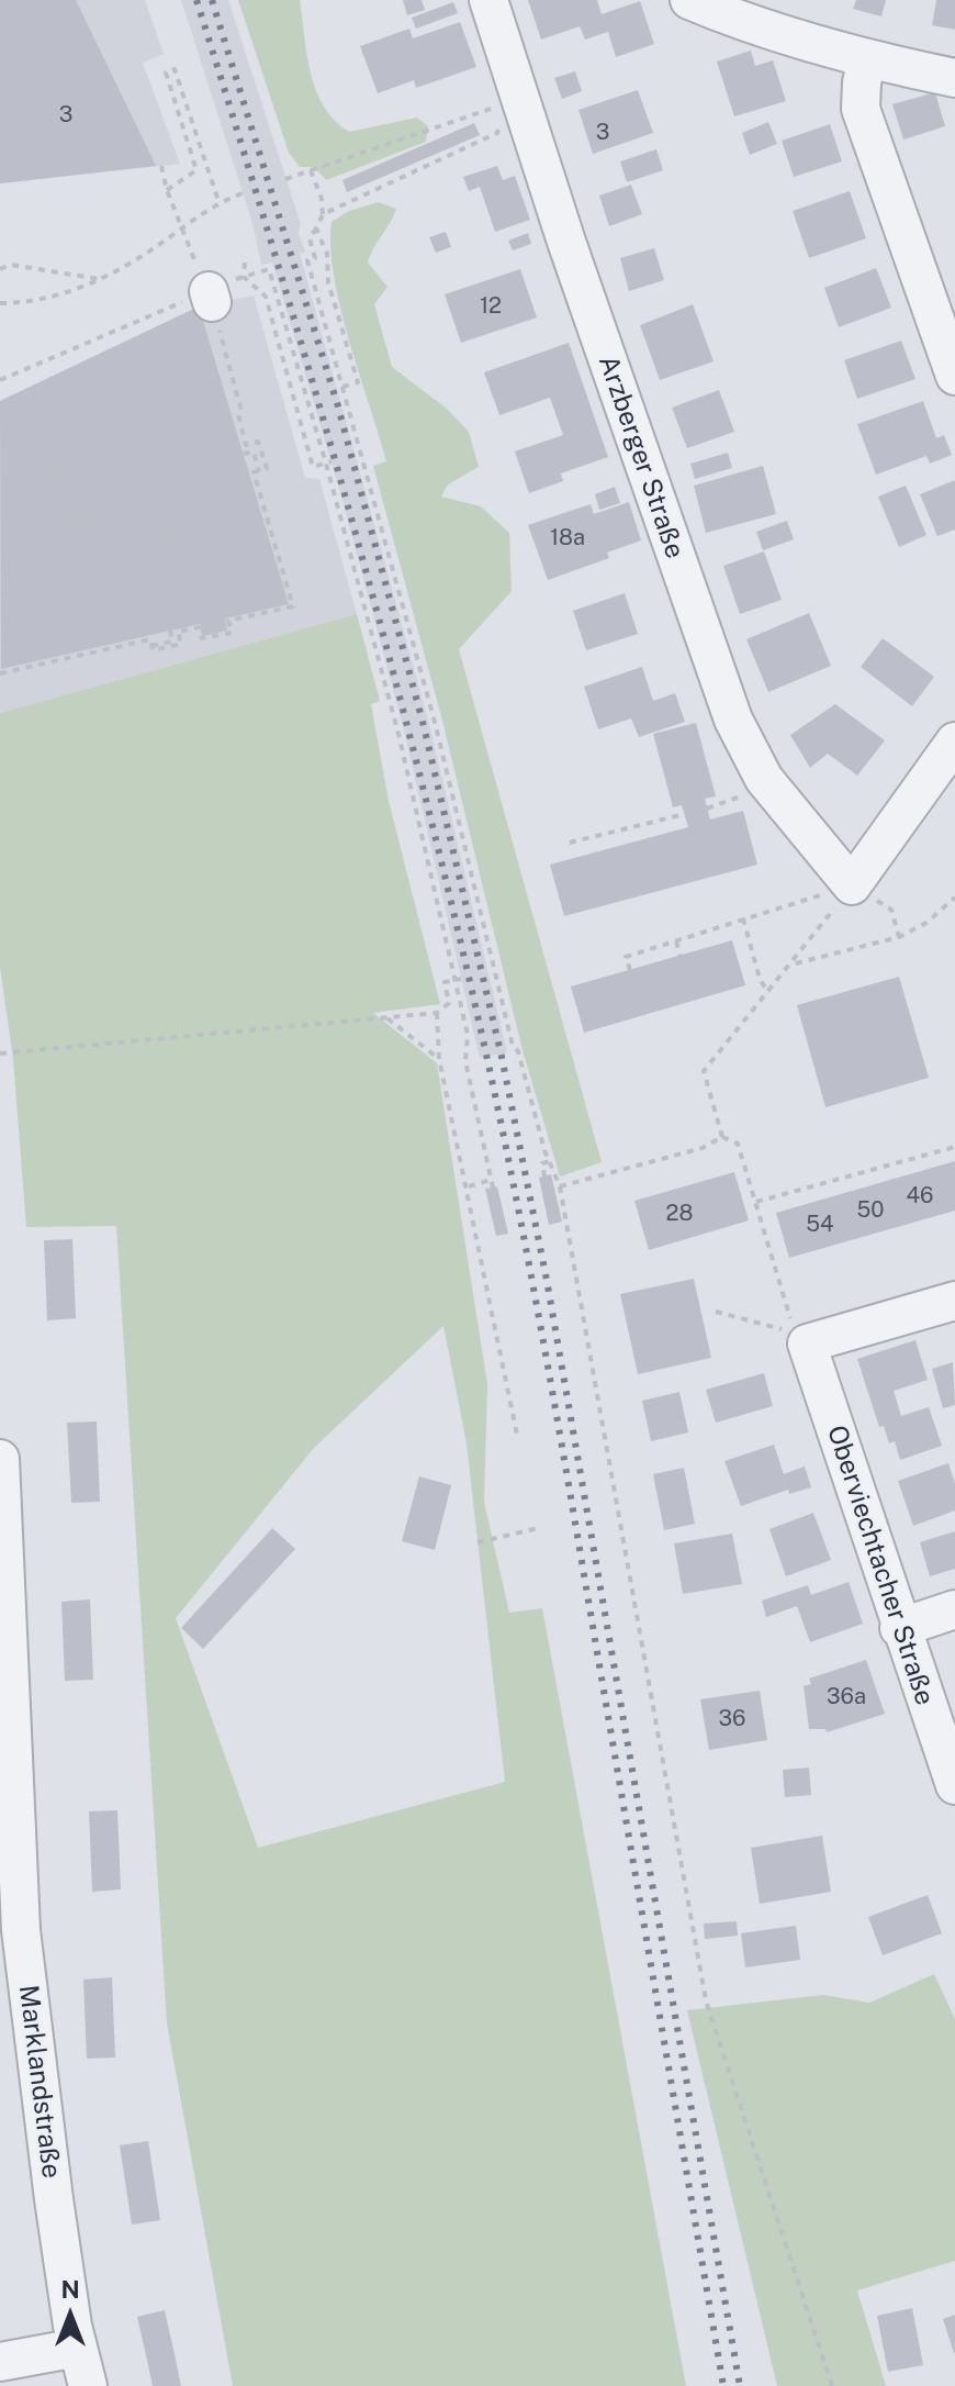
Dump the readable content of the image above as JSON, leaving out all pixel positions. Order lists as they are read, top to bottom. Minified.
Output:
{"streets":{"street":["Arzberger Straße","Oberviechtacher Straße","Marklandstraße"]},"house_numbers":["3","3","12","18a","46","50","28","54","36a","36"],"north":"top"}
